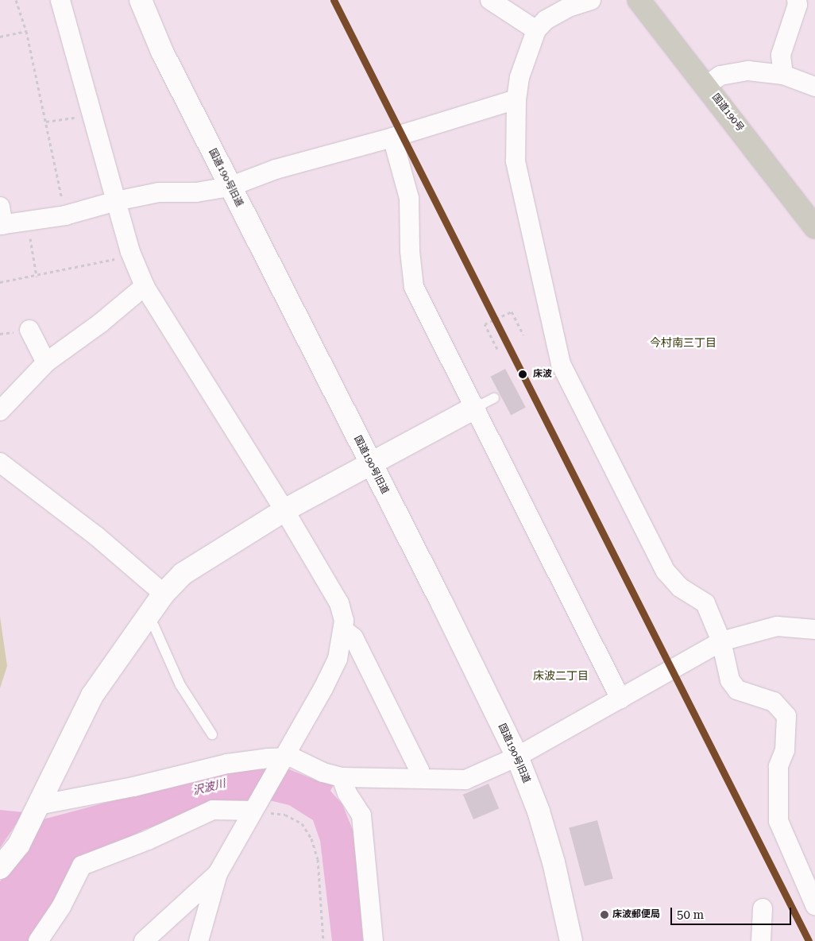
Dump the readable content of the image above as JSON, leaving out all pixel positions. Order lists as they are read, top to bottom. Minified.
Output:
{"streets":{"highway":["国道190号"],"street":["国道190号旧道"]},"districts":["今村南三丁目","床波二丁目"],"water":["沢波川"],"places":["床波","床波郵便局"],"scale_bar":"50 m"}
